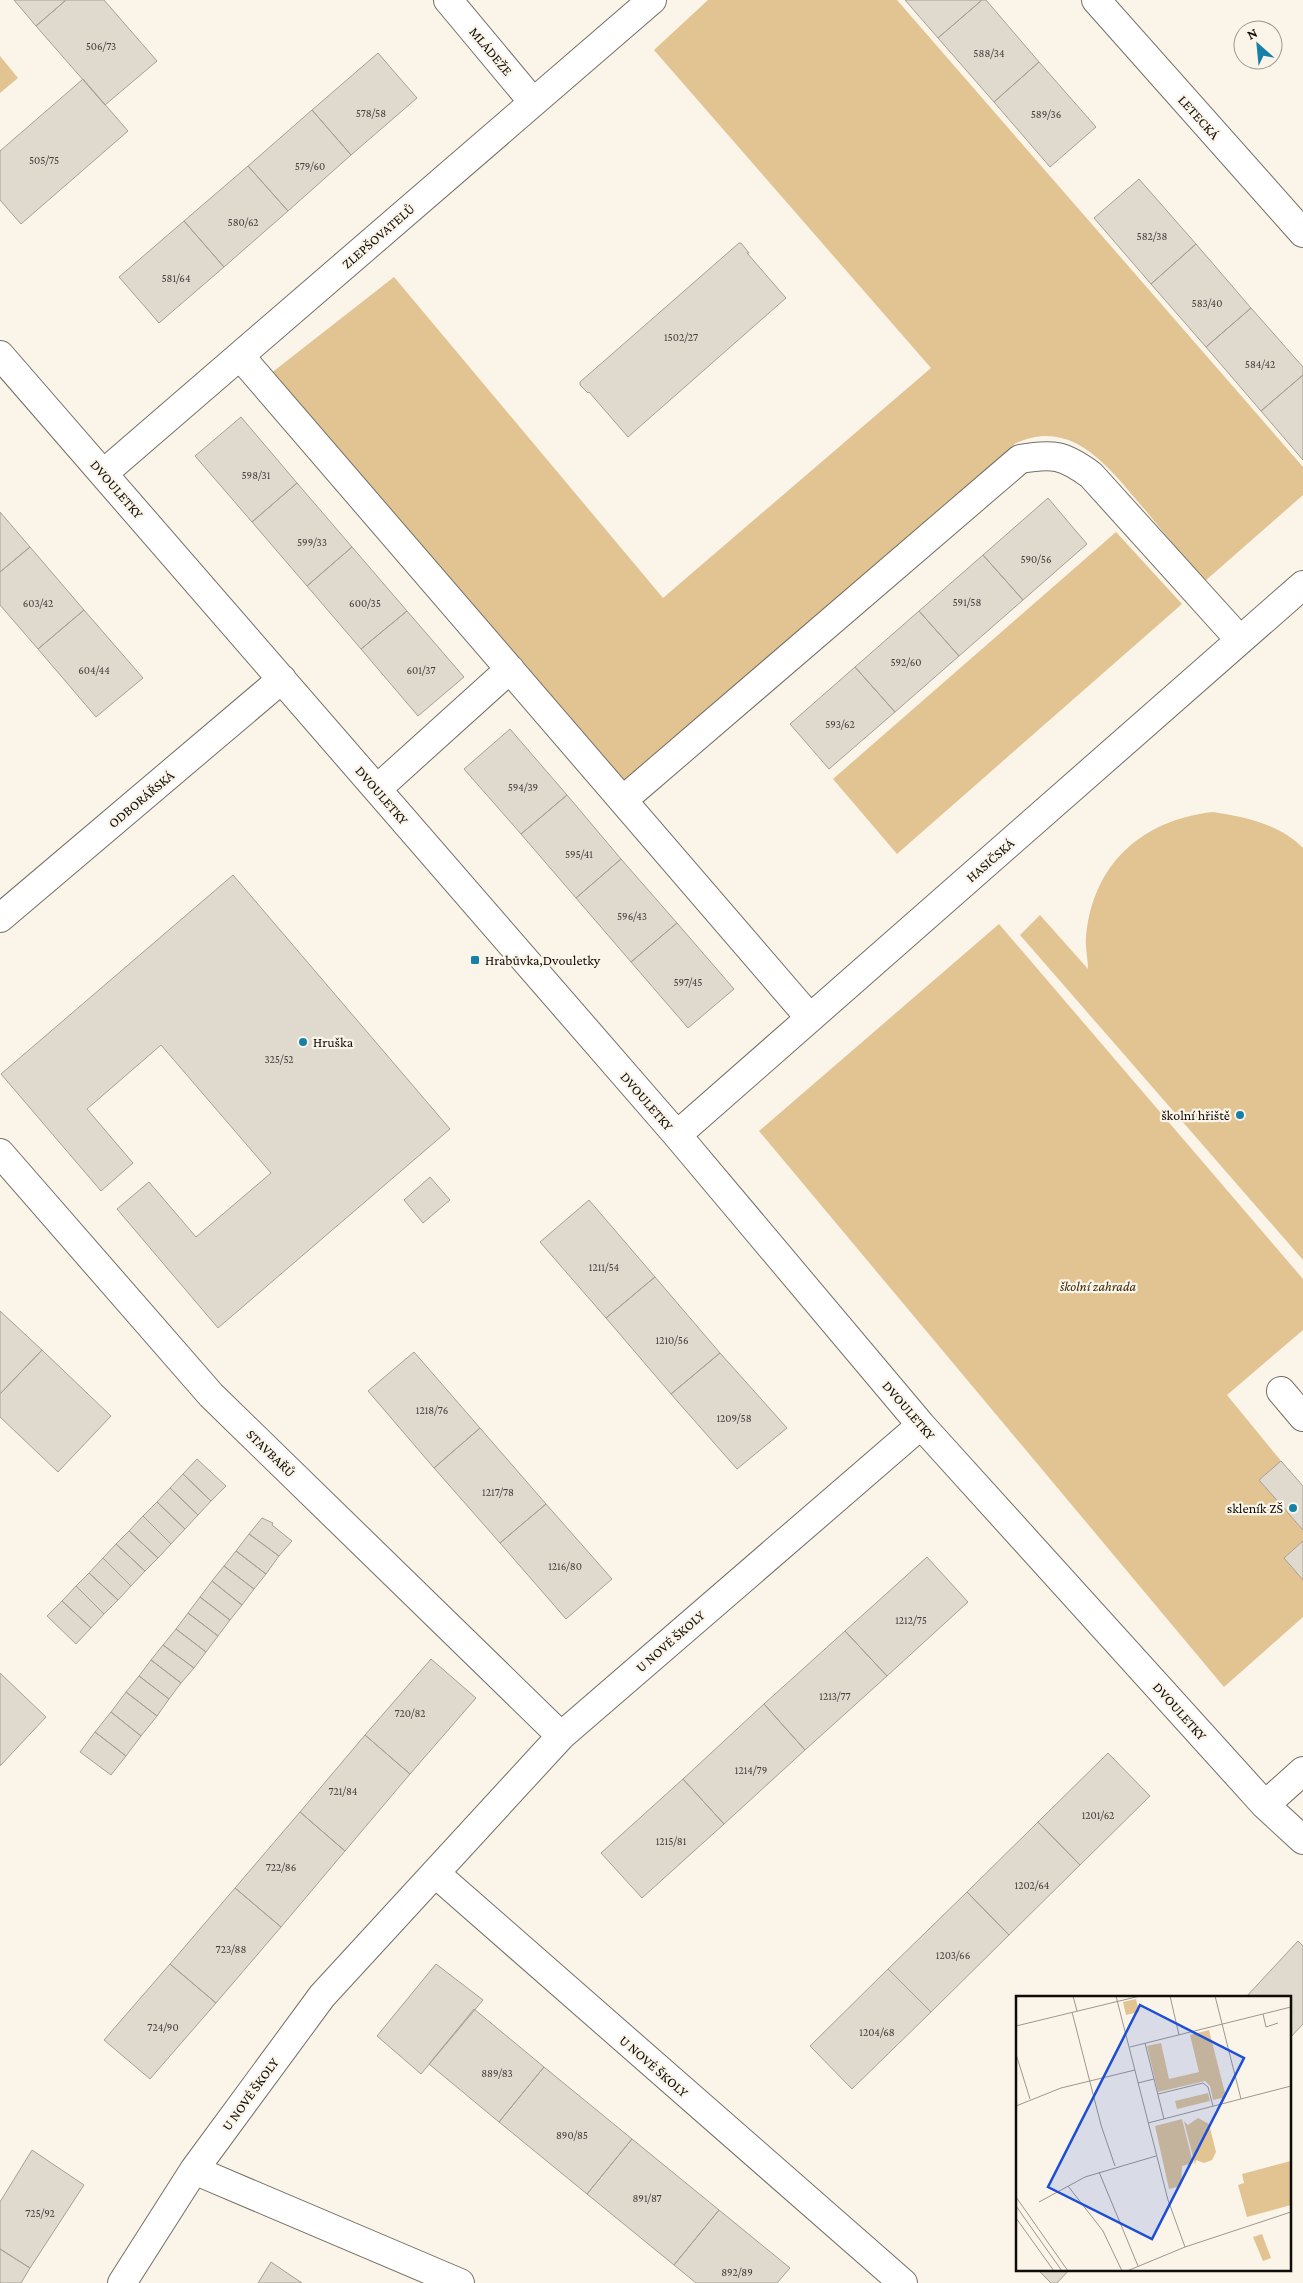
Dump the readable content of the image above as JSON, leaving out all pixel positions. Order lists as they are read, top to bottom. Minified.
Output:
{"streets":{"street":["MLÁDEŽE","LETECKÁ","ZLEPŠOVATELŮ","DVOULETKY","ODBORÁŘSKÁ","HASIČSKÁ","STAVBAŘŮ","U NOVÉ ŠKOLY"]},"crossings":[["MLÁDEŽE","ZLEPŠOVATELŮ"],["ZLEPŠOVATELŮ","DVOULETKY"],["DVOULETKY","ODBORÁŘSKÁ"],["DVOULETKY","HASIČSKÁ"],["DVOULETKY","U NOVÉ ŠKOLY"],["STAVBAŘŮ","U NOVÉ ŠKOLY"]],"parks":["školní zahrada"],"places":{"transit":["Hrabůvka,Dvouletky"],"other":["Hruška","školní hřiště","skleník ZŠ"]},"house_numbers":["506/73","588/34","578/58","589/36","505/75","579/60","580/62","582/38","581/64","583/40","1502/27","584/42","598/31","599/33","590/56","591/58","603/42","600/35","592/60","604/44","601/37","593/62","594/39","595/41","596/43","597/45","325/52","1211/54","1210/56","1218/76","1209/58","1217/78","1216/80","1212/75","1213/77","720/82","1214/79","721/84","1201/62","1215/81","722/86","1202/64","723/88","1203/66","724/90","1204/68","889/83","890/85","891/87","725/92","892/89"],"north":"top left"}
